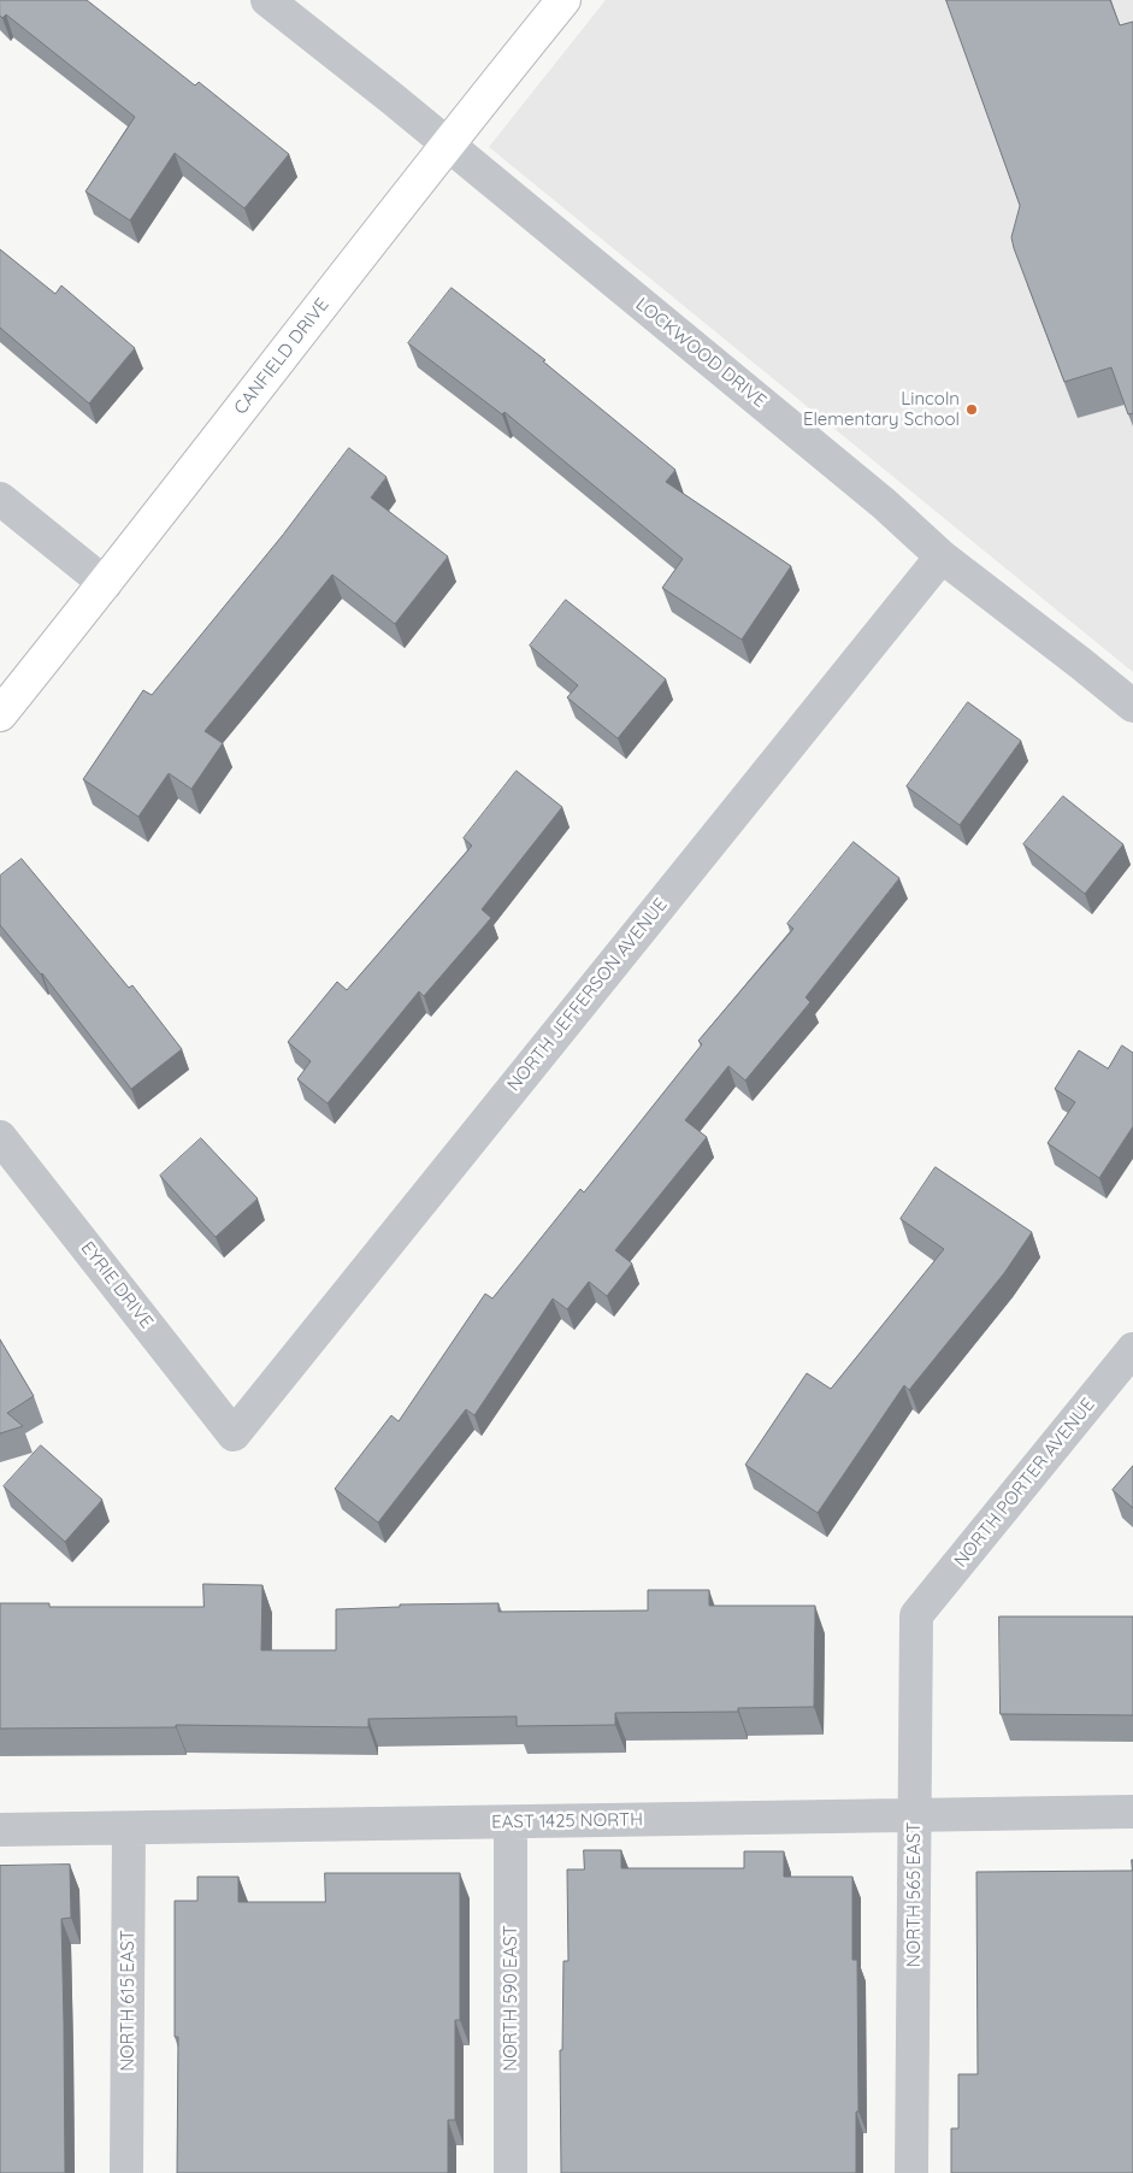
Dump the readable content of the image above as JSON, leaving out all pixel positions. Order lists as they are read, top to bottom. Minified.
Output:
{"streets":{"street":["LOCKWOOD DRIVE","CANFIELD DRIVE","NORTH JEFFERSON AVENUE","EYRIE DRIVE","NORTH PORTER AVENUE","EAST 1425 NORTH","NORTH 565 EAST","NORTH 590 EAST","NORTH 615 EAST"]},"crossings":[["LOCKWOOD DRIVE","CANFIELD DRIVE"],["LOCKWOOD DRIVE","NORTH JEFFERSON AVENUE"],["NORTH JEFFERSON AVENUE","EYRIE DRIVE"],["NORTH PORTER AVENUE","NORTH 565 EAST"],["EAST 1425 NORTH","NORTH 565 EAST"],["EAST 1425 NORTH","NORTH 590 EAST"],["EAST 1425 NORTH","NORTH 615 EAST"]],"places":["Lincoln Elementary School"]}
